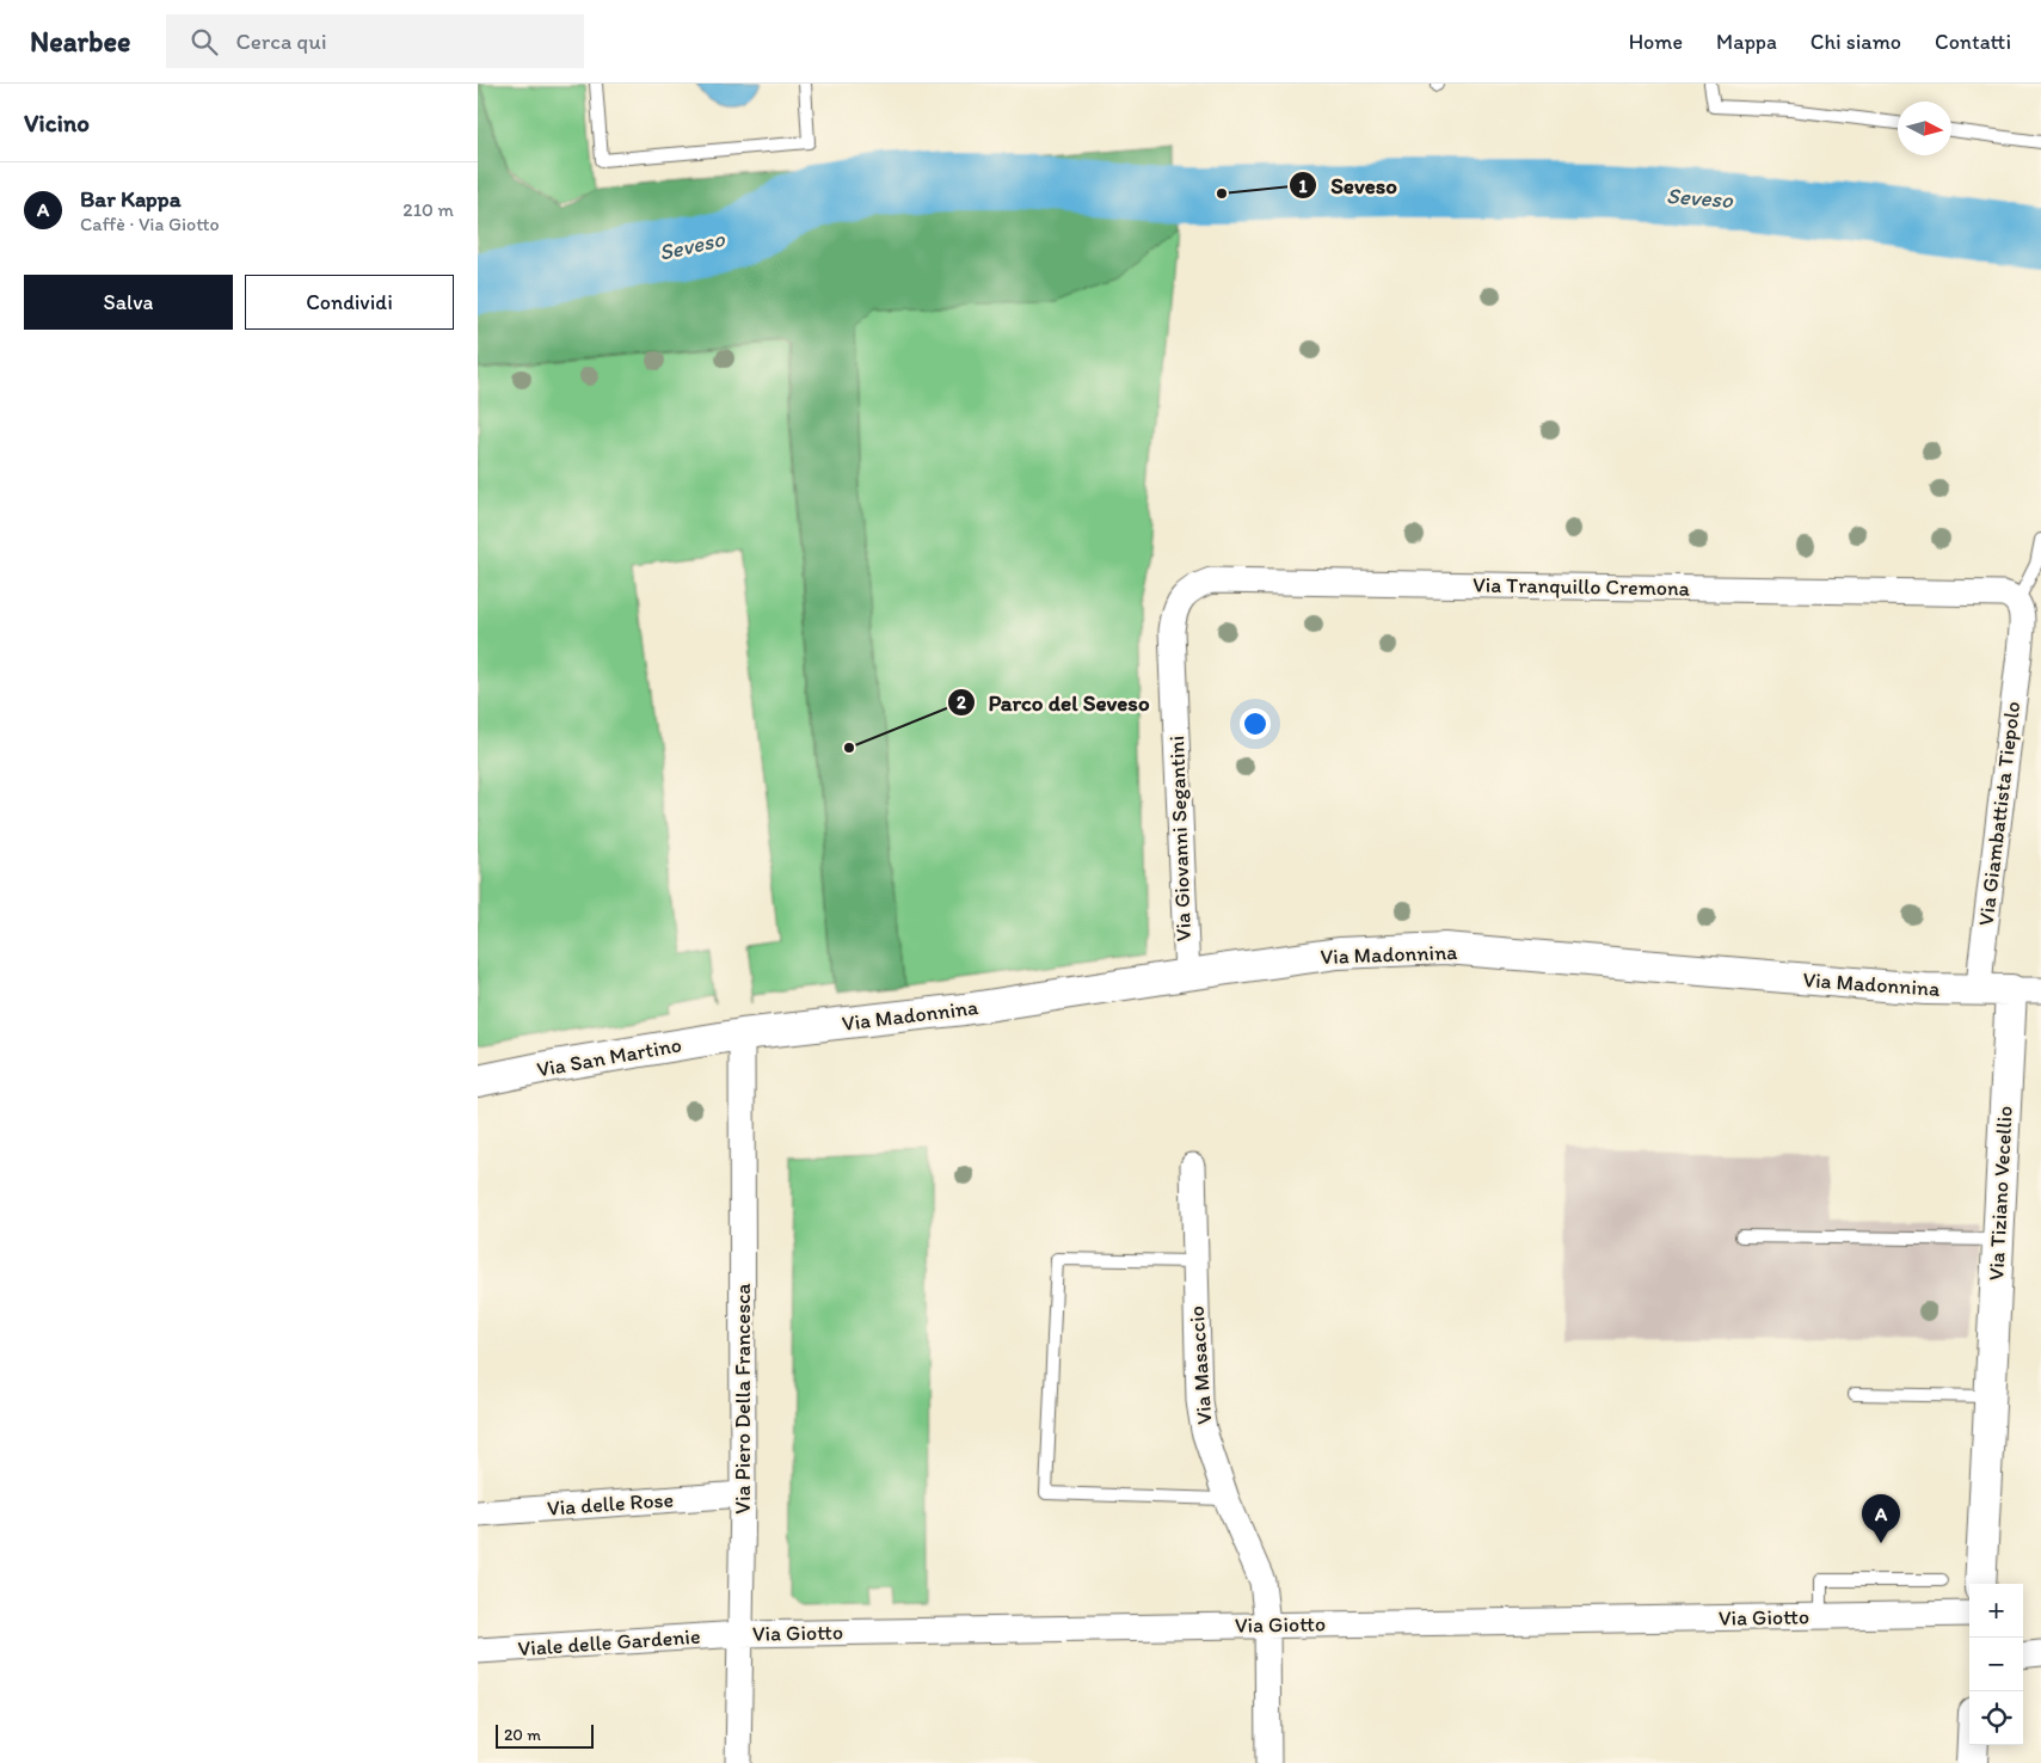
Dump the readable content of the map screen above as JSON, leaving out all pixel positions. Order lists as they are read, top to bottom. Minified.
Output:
{"streets":{"street":["Via Tranquillo Cremona","Via Giambattista Tiepolo","Via Giovanni Segantini","Via Madonnina","Via San Martino","Via Tiziano Vecellio","Via Masaccio","Via Piero Della Francesca","Via delle Rose","Via Giotto","Viale delle Gardenie"]},"crossings":[["Via Tranquillo Cremona","Via Giambattista Tiepolo"],["Via Tranquillo Cremona","Via Giovanni Segantini"],["Via Giambattista Tiepolo","Via Madonnina"],["Via Giovanni Segantini","Via Madonnina"],["Via Madonnina","Via San Martino"],["Via Madonnina","Via Tiziano Vecellio"],["Via Madonnina","Via Piero Della Francesca"],["Via San Martino","Via Piero Della Francesca"],["Via Masaccio","Via Giotto"],["Via Piero Della Francesca","Via delle Rose"],["Via Piero Della Francesca","Via Giotto"],["Via Piero Della Francesca","Viale delle Gardenie"],["Via Giotto","Viale delle Gardenie"]],"water":["Seveso"],"places":["Seveso","Parco del Seveso"],"scale_bar":"20 m","north":"right","page":{"header":"Nearbee","search":"Cerca qui","nav":["Home","Mappa","Chi siamo","Contatti"],"heading":"Vicino","list":[{"mark":"A","name":"Bar Kappa","note":"Caffè · Via Giotto","value":"210 m"}],"buttons":["Salva","Condividi"],"pins":"A","map_buttons":["+","−"],"scale":"20 m"}}
